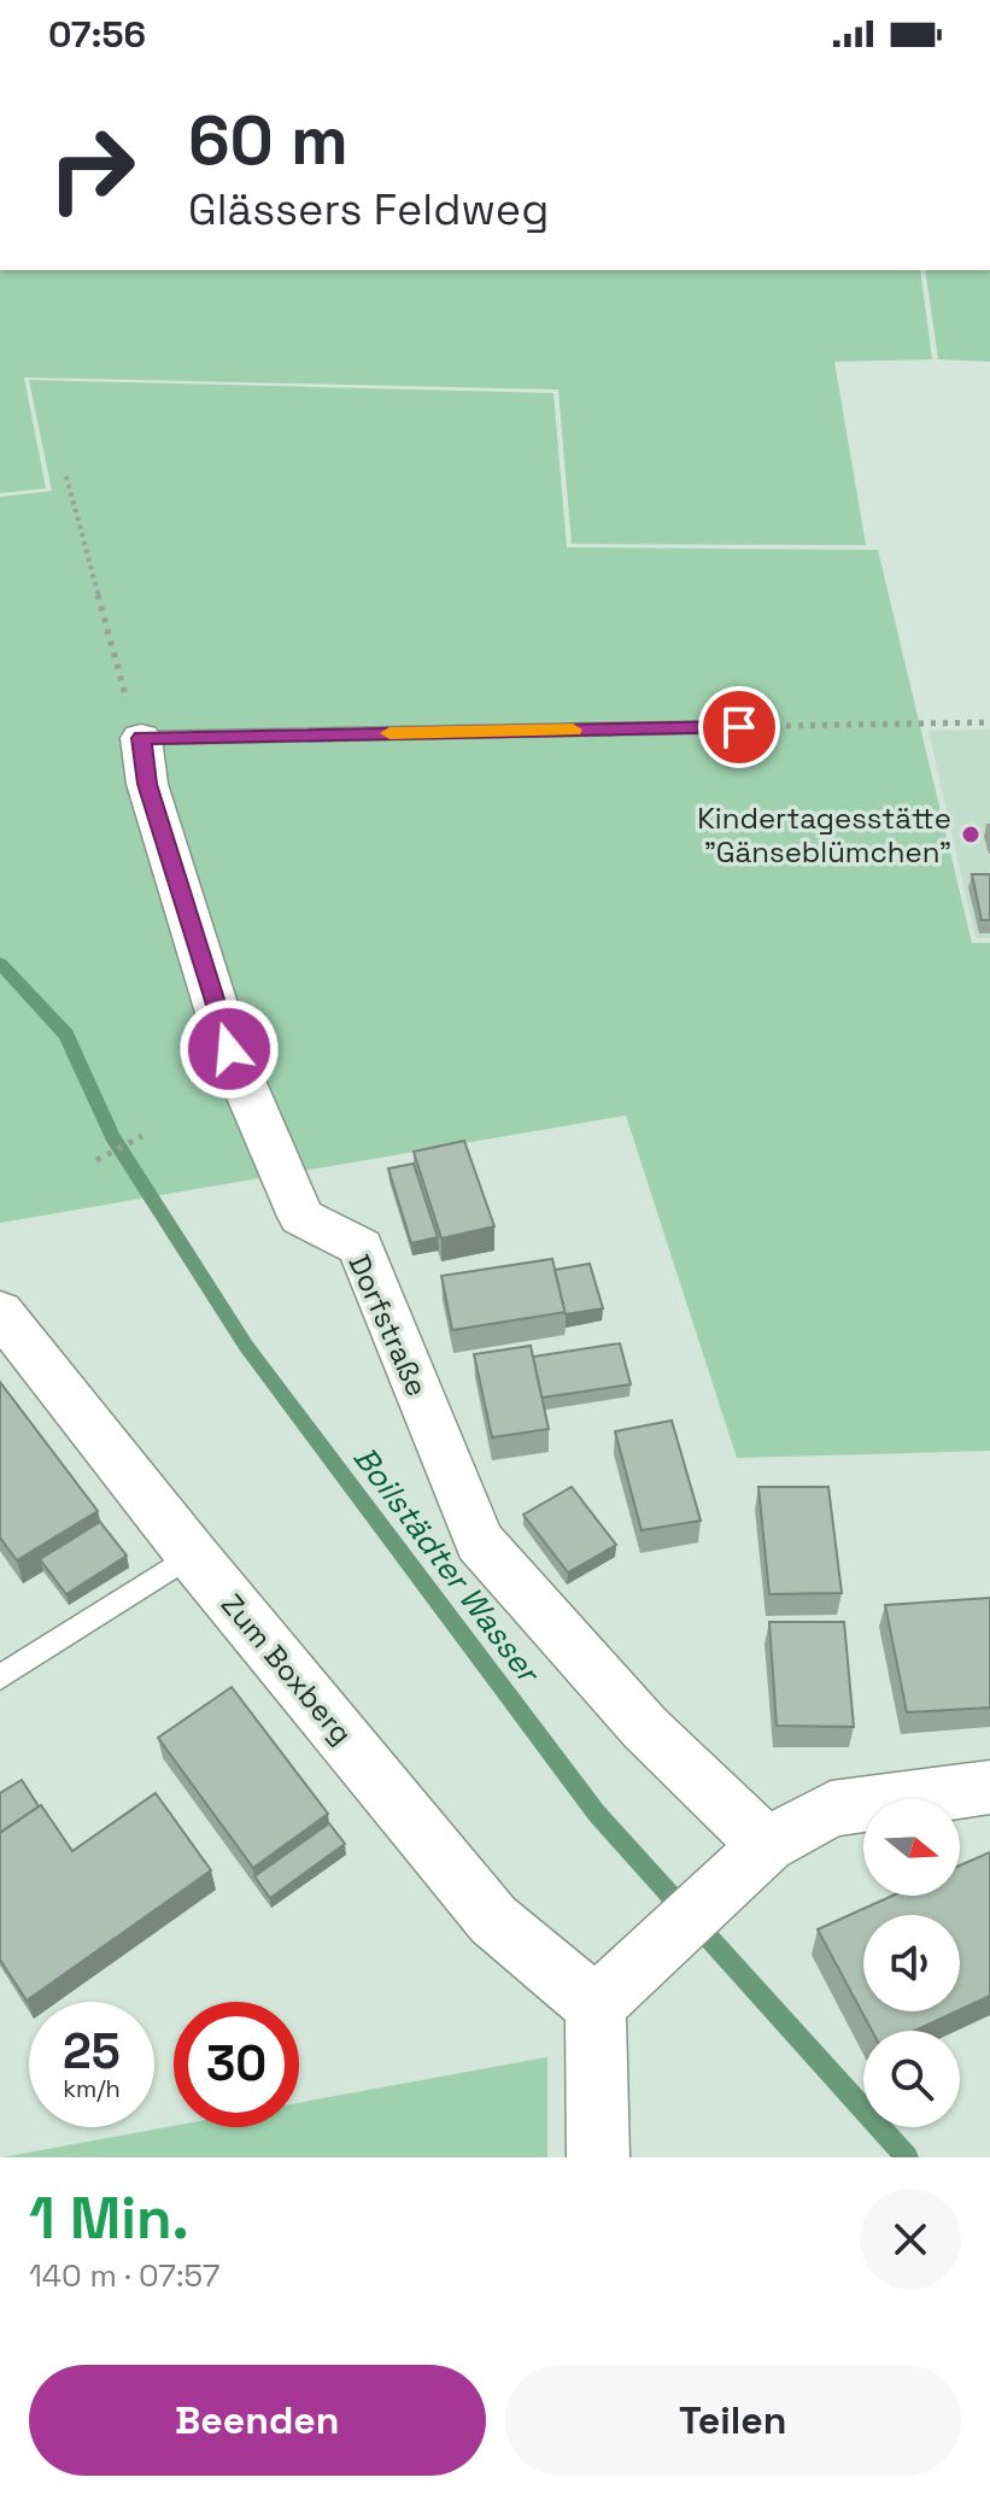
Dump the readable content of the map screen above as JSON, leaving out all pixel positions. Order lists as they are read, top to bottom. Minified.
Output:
{"streets":{"street":["Dorfstraße","Zum Boxberg"]},"water":["Boilstädter Wasser"],"places":["Kindertagesstätte \"Gänseblümchen\""],"north":"right","page":{"status":"07:56","turn":["60 m","Glässers Feldweg"],"speed":"25 km/h","limit":"30","heading":["1 Min.","140 m · 07:57"],"buttons":["Beenden","Teilen"]}}
